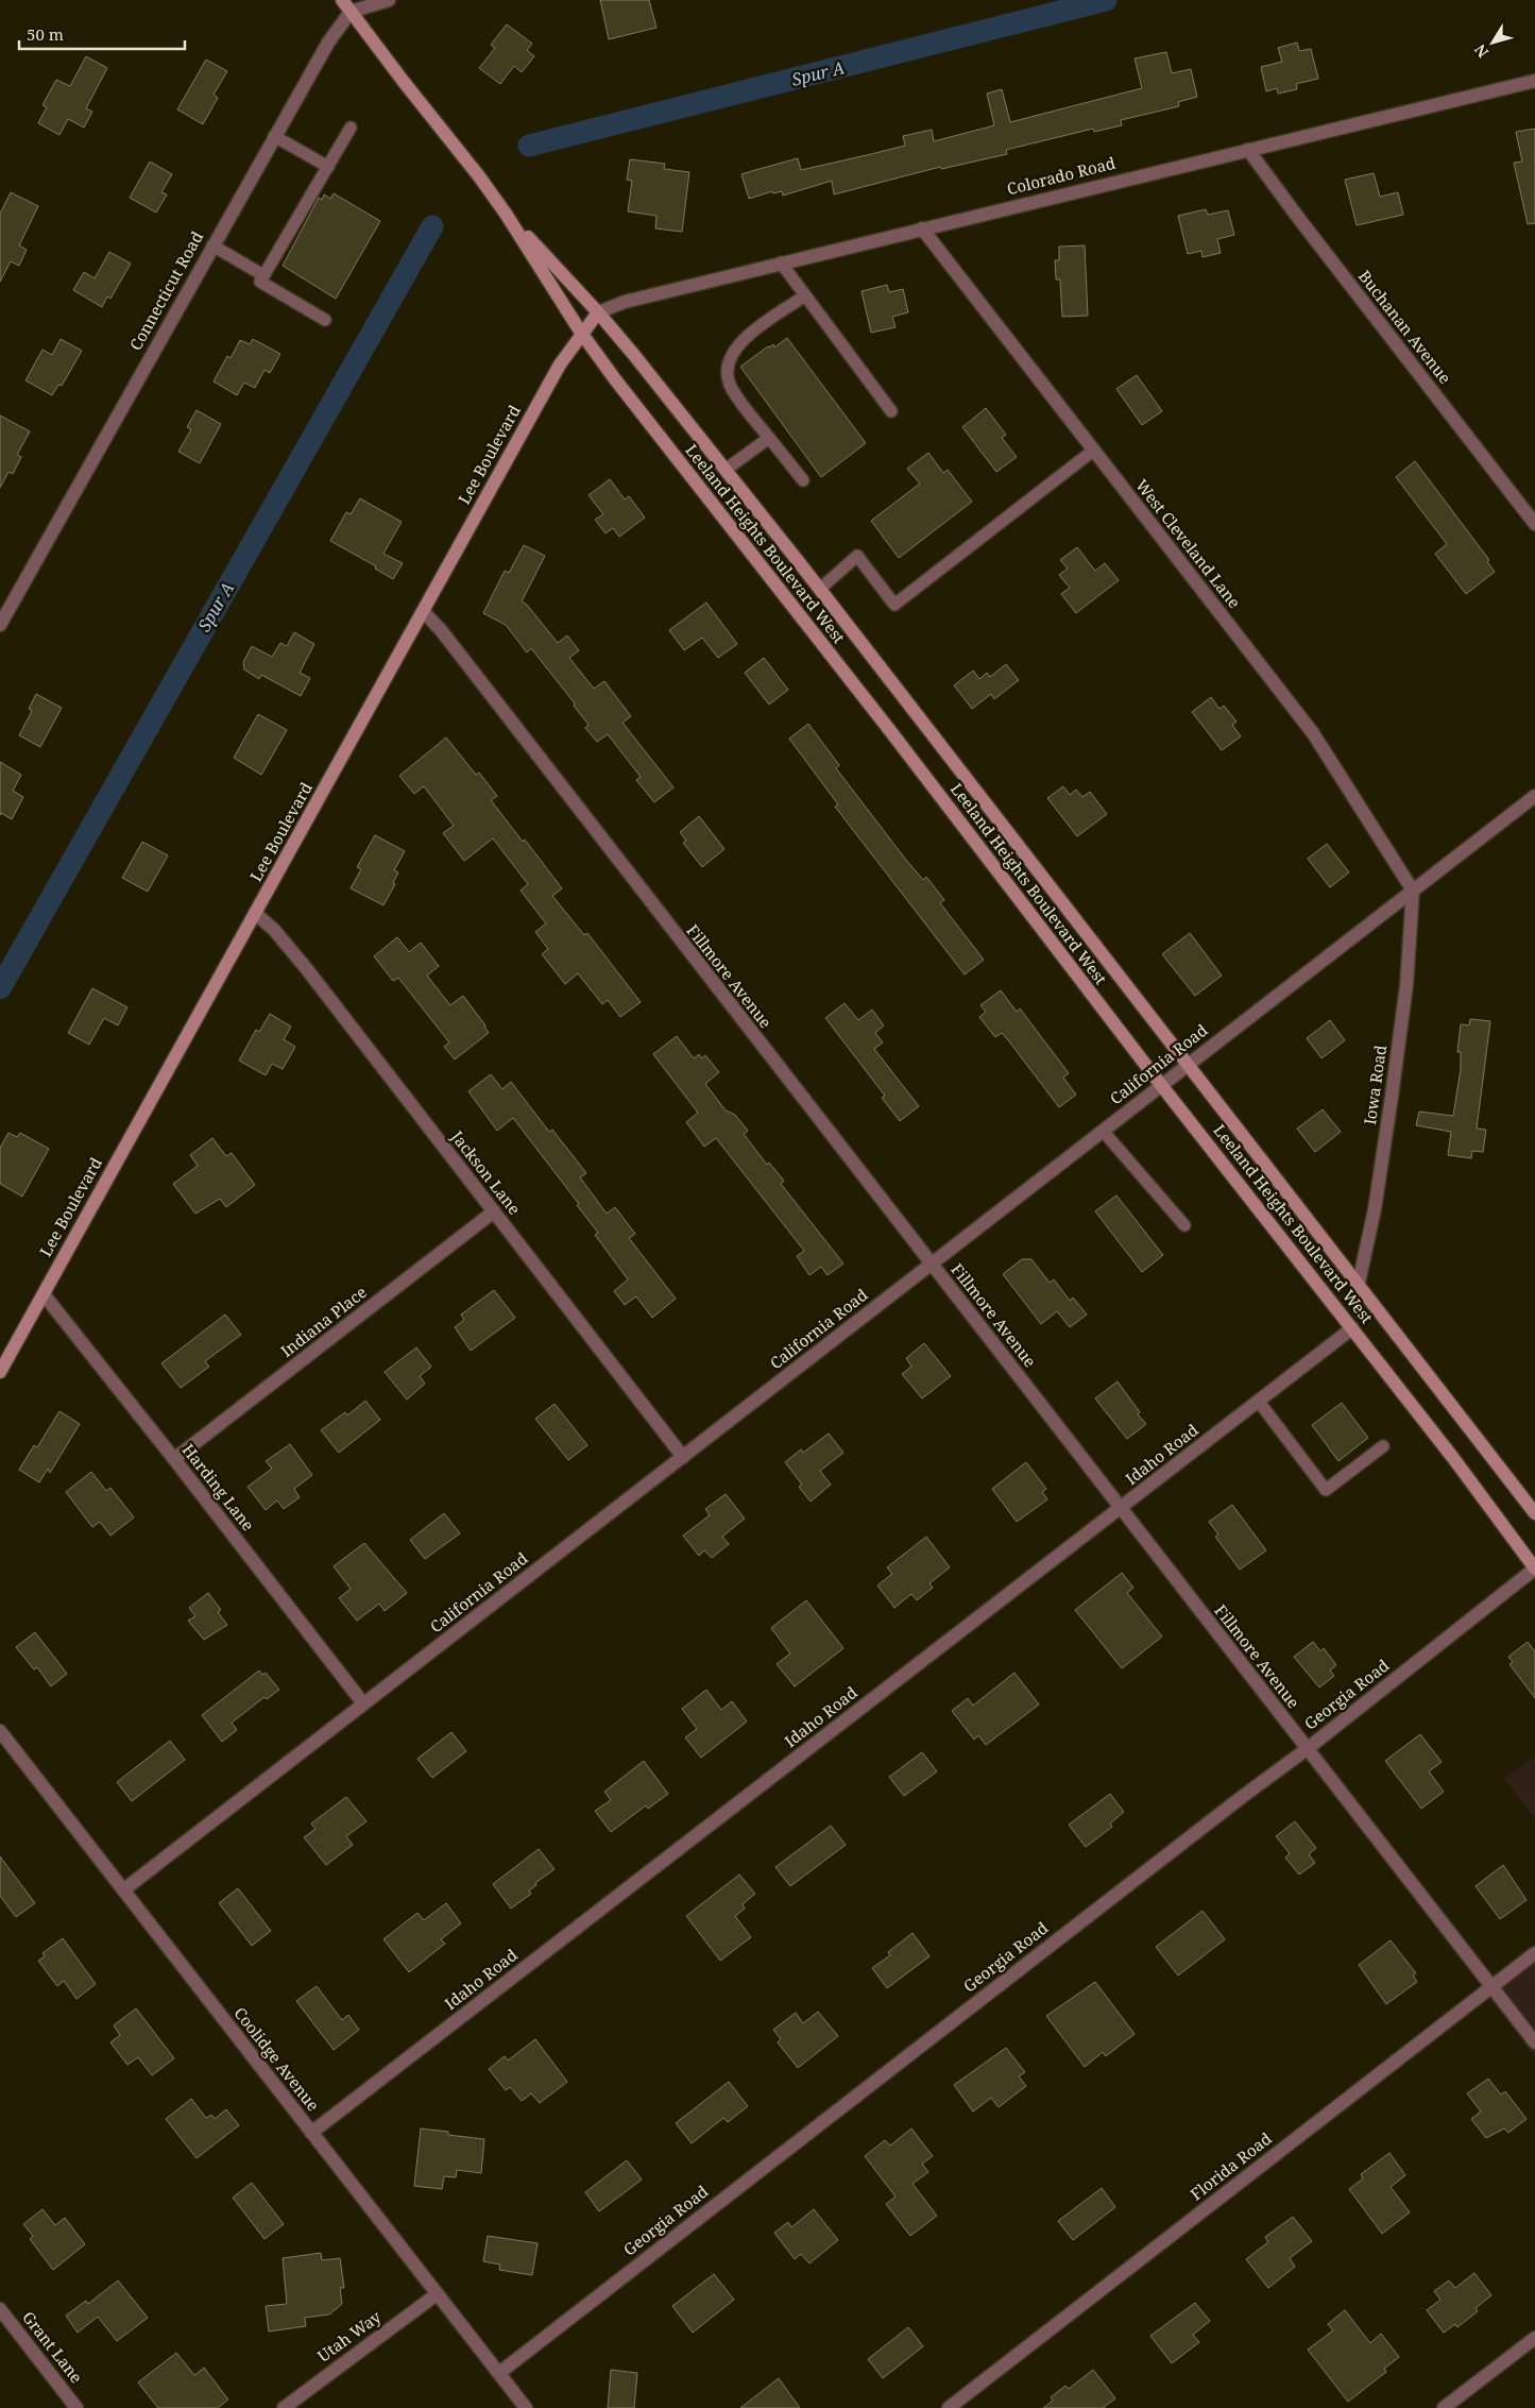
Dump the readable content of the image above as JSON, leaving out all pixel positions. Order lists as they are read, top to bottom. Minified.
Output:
{"streets":{"main road":["Lee Boulevard","Leeland Heights Boulevard West"],"street":["Colorado Road","Connecticut Road","Buchanan Avenue","West Cleveland Lane","Fillmore Avenue","California Road","Iowa Road","Jackson Lane","Indiana Place","Idaho Road","Harding Lane","Georgia Road","Coolidge Avenue","Florida Road","Utah Way","Grant Lane"]},"crossings":[["Colorado Road","Buchanan Avenue"],["Colorado Road","Lee Boulevard"],["Colorado Road","Leeland Heights Boulevard West"],["Colorado Road","West Cleveland Lane"],["Connecticut Road","Leeland Heights Boulevard West"],["Lee Boulevard","Leeland Heights Boulevard West"],["Lee Boulevard","Fillmore Avenue"],["Lee Boulevard","Jackson Lane"],["Lee Boulevard","Harding Lane"],["Leeland Heights Boulevard West","California Road"],["Leeland Heights Boulevard West","Iowa Road"],["Leeland Heights Boulevard West","Idaho Road"],["Leeland Heights Boulevard West","Georgia Road"],["West Cleveland Lane","California Road"],["West Cleveland Lane","Iowa Road"],["Fillmore Avenue","California Road"],["Fillmore Avenue","Idaho Road"],["Fillmore Avenue","Georgia Road"],["Fillmore Avenue","Florida Road"],["California Road","Iowa Road"],["California Road","Jackson Lane"],["California Road","Harding Lane"],["California Road","Coolidge Avenue"],["Jackson Lane","Indiana Place"],["Indiana Place","Harding Lane"],["Idaho Road","Coolidge Avenue"],["Georgia Road","Coolidge Avenue"],["Coolidge Avenue","Utah Way"]],"water":["Spur A"],"scale_bar":"50 m","north":"bottom left"}
